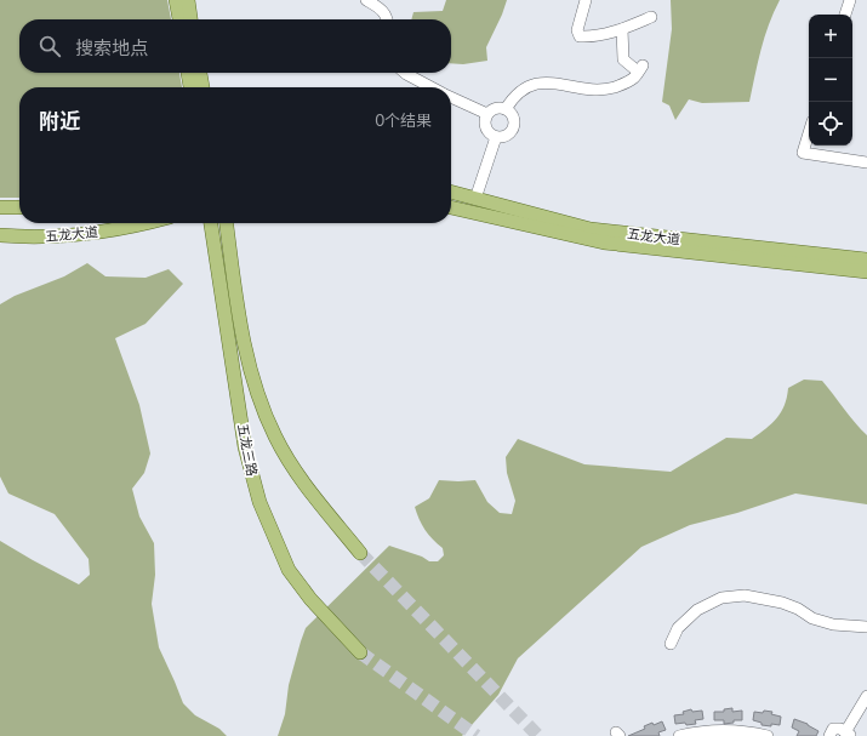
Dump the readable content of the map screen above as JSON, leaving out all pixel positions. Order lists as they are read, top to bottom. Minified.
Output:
{"streets":{"main road":["五龙大道","五龙三路"]},"page":{"map_buttons":["+","−"],"search":"搜索地点","heading":["附近","0个结果"]}}
